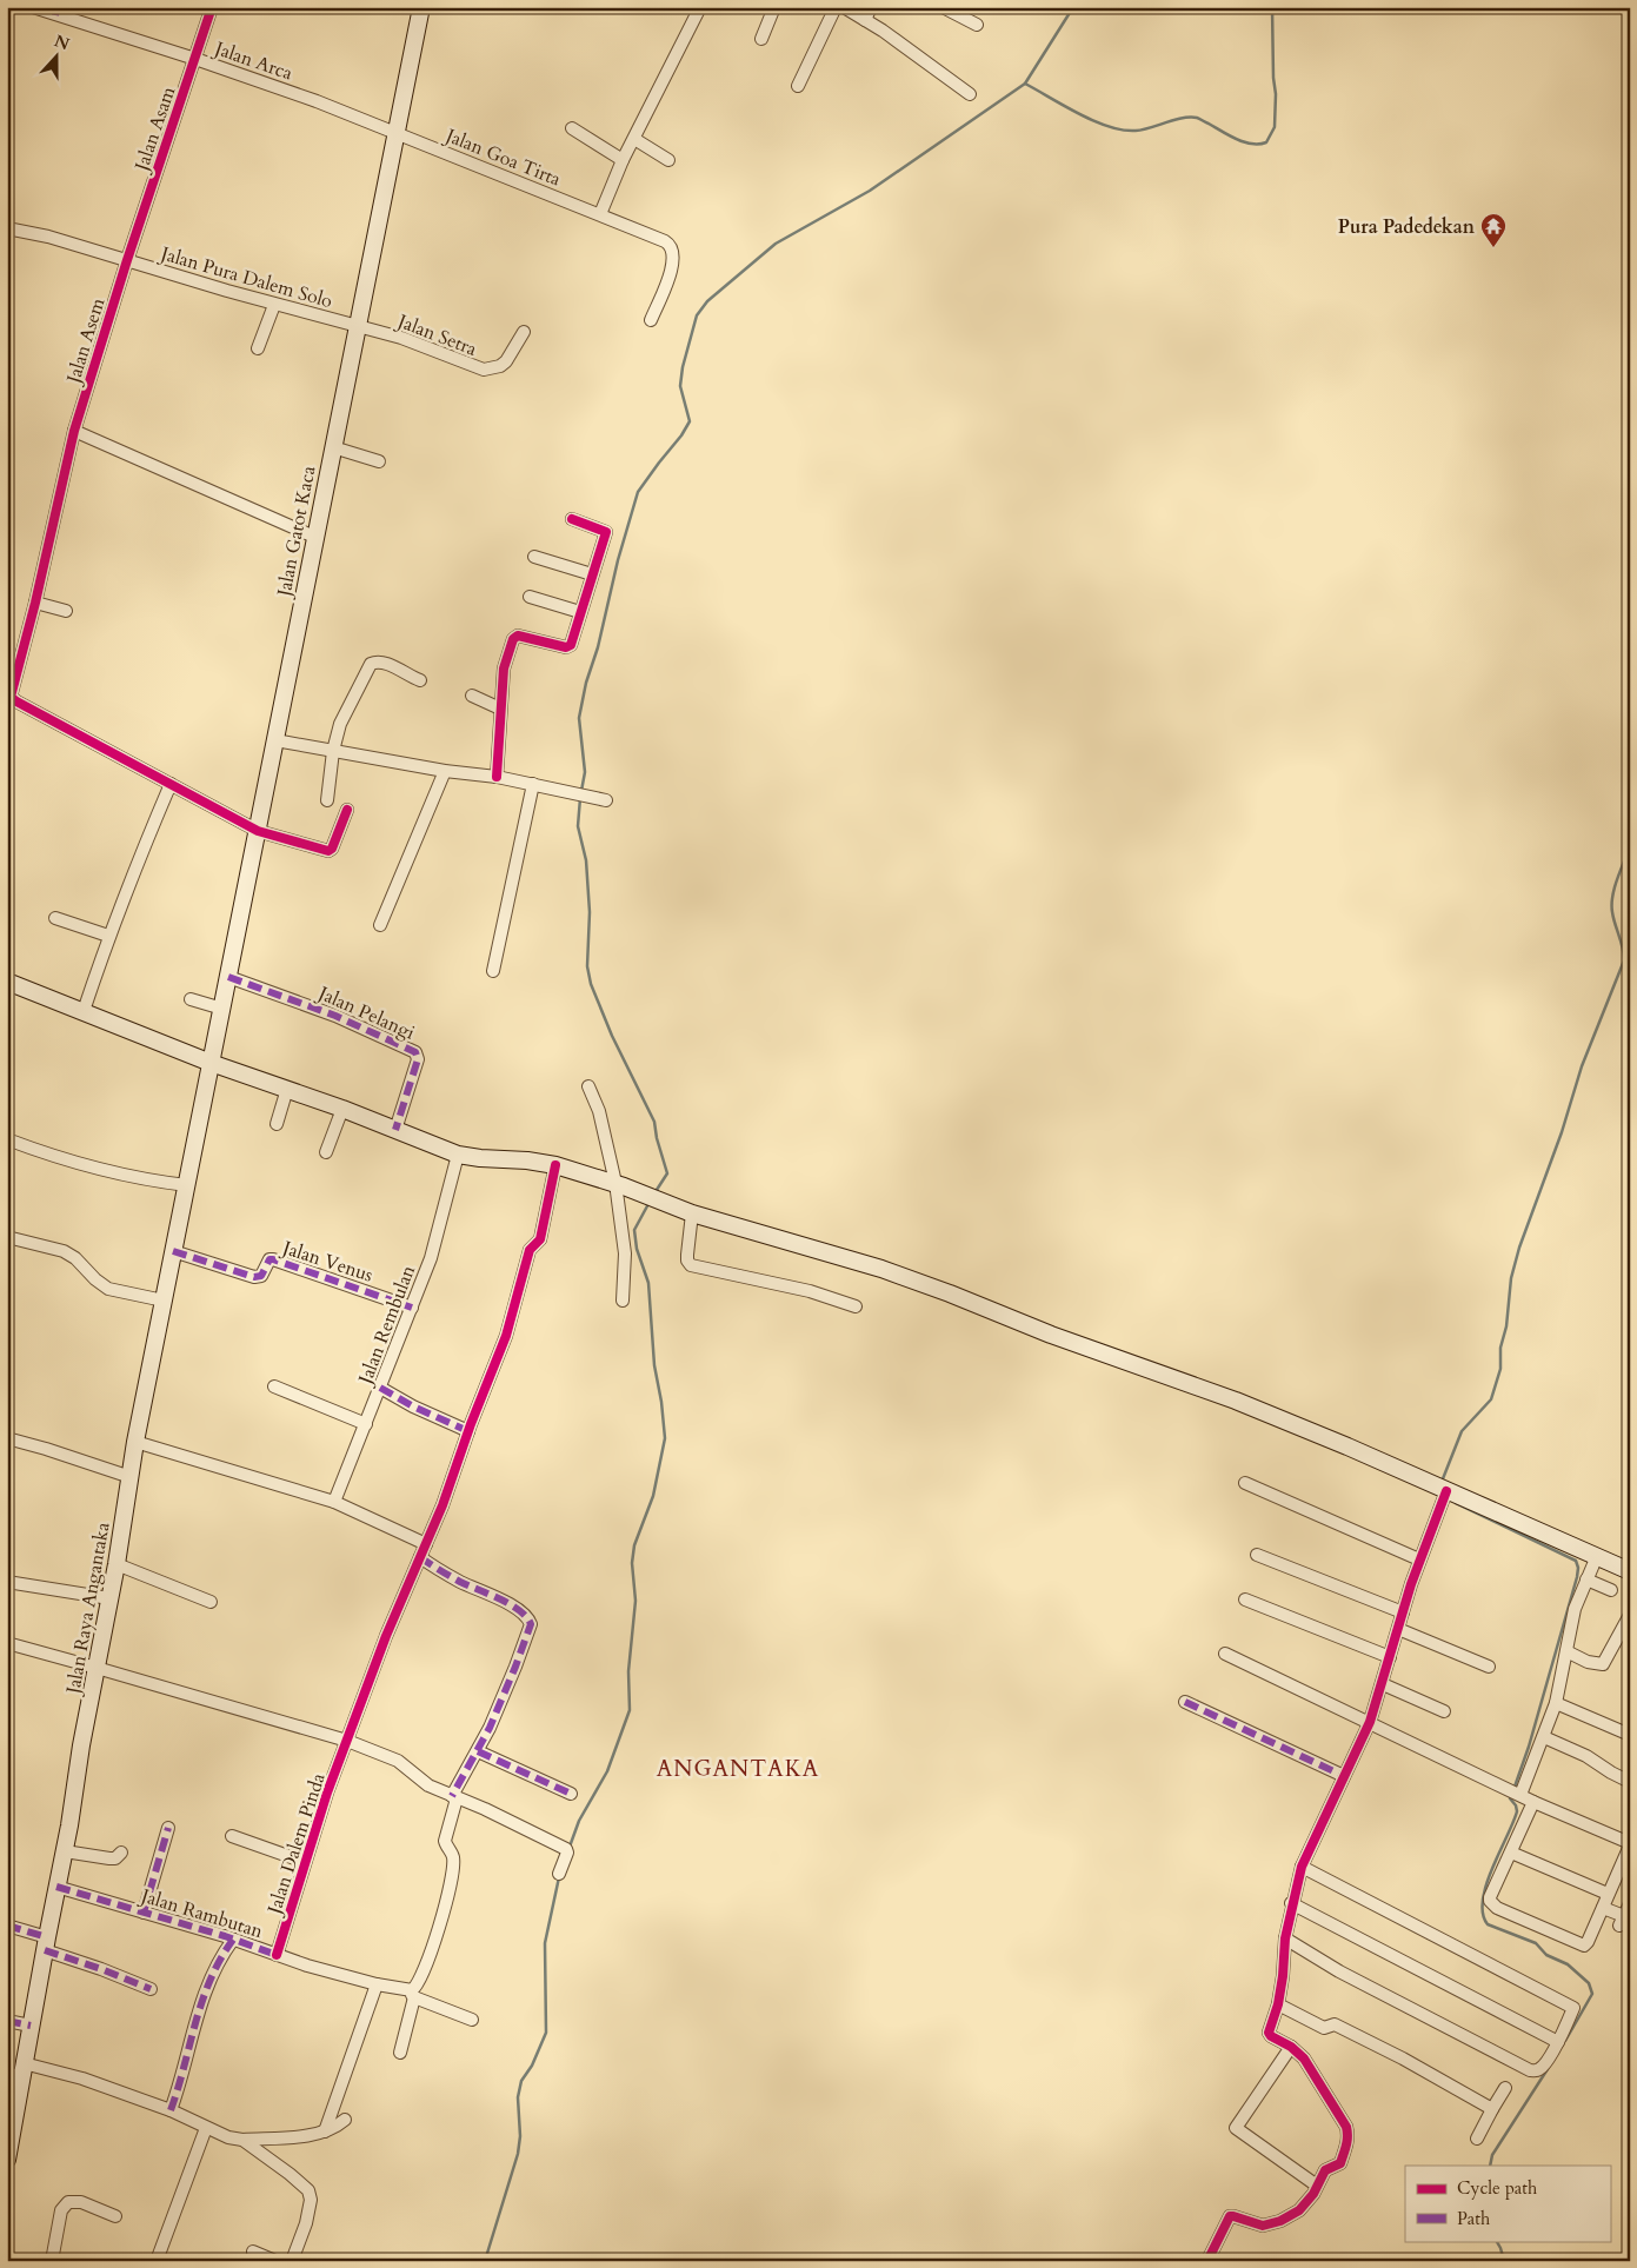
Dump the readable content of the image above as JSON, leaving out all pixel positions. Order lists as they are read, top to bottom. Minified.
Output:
{"streets":{"main road":["Jalan Gatot Kaca","Jalan Raya Angantaka"],"street":["Jalan Arca","Jalan Asam","Jalan Goa Tirta","Jalan Pura Dalem Solo","Jalan Setra","Jalan Asem","Jalan Pelangi","Jalan Venus","Jalan Rembulan","Jalan Dalem Pinda","Jalan Rambutan"]},"crossings":[["Jalan Arca","Jalan Asam"],["Jalan Arca","Jalan Goa Tirta"],["Jalan Arca","Jalan Gatot Kaca"],["Jalan Asam","Jalan Pura Dalem Solo"],["Jalan Asam","Jalan Asem"],["Jalan Goa Tirta","Jalan Gatot Kaca"],["Jalan Pura Dalem Solo","Jalan Setra"],["Jalan Pura Dalem Solo","Jalan Asem"],["Jalan Pura Dalem Solo","Jalan Gatot Kaca"],["Jalan Setra","Jalan Gatot Kaca"],["Jalan Gatot Kaca","Jalan Pelangi"],["Jalan Gatot Kaca","Jalan Raya Angantaka"],["Jalan Venus","Jalan Rembulan"],["Jalan Venus","Jalan Raya Angantaka"],["Jalan Raya Angantaka","Jalan Rambutan"],["Jalan Dalem Pinda","Jalan Rambutan"]],"districts":["ANGANTAKA"],"places":{"temple":["Pura Padedekan"]},"legend":["Cycle path","Path"],"north":"top"}
